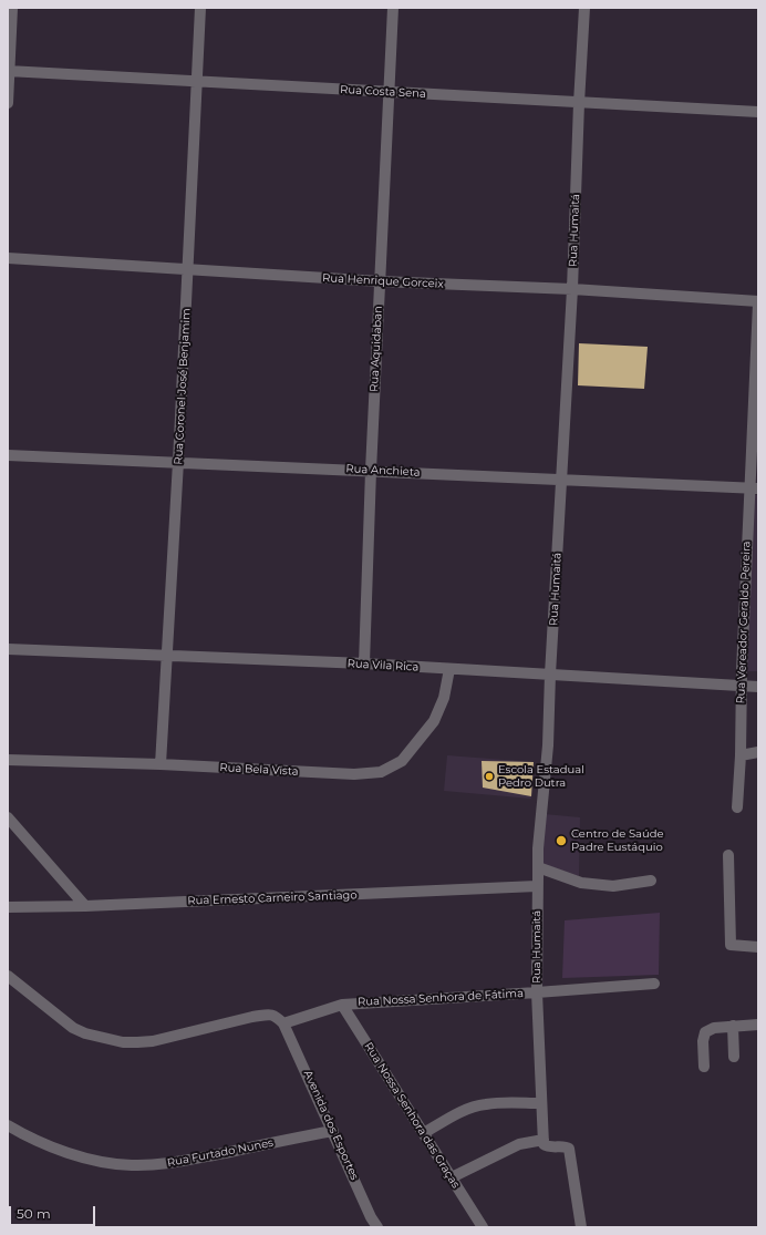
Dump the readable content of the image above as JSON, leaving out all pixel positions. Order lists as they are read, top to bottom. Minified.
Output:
{"streets":{"street":["Rua Costa Sena","Rua Humaitá","Rua Henrique Gorceix","Rua Aquidaban","Rua Coronel José Benjamim","Rua Anchieta","Rua Vereador Geraldo Pereira","Rua Vila Rica","Rua Bela Vista","Rua Ernesto Carneiro Santiago","Rua Nossa Senhora de Fátima","Rua Nossa Senhora das Graças","Avenida dos Esportes","Rua Furtado Nunes"]},"crossings":[["Rua Costa Sena","Rua Humaitá"],["Rua Costa Sena","Rua Aquidaban"],["Rua Costa Sena","Rua Coronel José Benjamim"],["Rua Humaitá","Rua Henrique Gorceix"],["Rua Humaitá","Rua Anchieta"],["Rua Humaitá","Rua Vila Rica"],["Rua Humaitá","Rua Ernesto Carneiro Santiago"],["Rua Humaitá","Rua Nossa Senhora de Fátima"],["Rua Henrique Gorceix","Rua Aquidaban"],["Rua Henrique Gorceix","Rua Coronel José Benjamim"],["Rua Henrique Gorceix","Rua Vereador Geraldo Pereira"],["Rua Aquidaban","Rua Anchieta"],["Rua Aquidaban","Rua Vila Rica"],["Rua Coronel José Benjamim","Rua Anchieta"],["Rua Coronel José Benjamim","Rua Vila Rica"],["Rua Coronel José Benjamim","Rua Bela Vista"],["Rua Anchieta","Rua Vereador Geraldo Pereira"],["Rua Vereador Geraldo Pereira","Rua Vila Rica"],["Rua Vila Rica","Rua Bela Vista"],["Rua Nossa Senhora de Fátima","Rua Nossa Senhora das Graças"],["Rua Nossa Senhora de Fátima","Avenida dos Esportes"],["Avenida dos Esportes","Rua Furtado Nunes"]],"places":["Escola Estadual Pedro Dutra","Centro de Saúde Padre Eustáquio"],"scale_bar":"50 m"}
